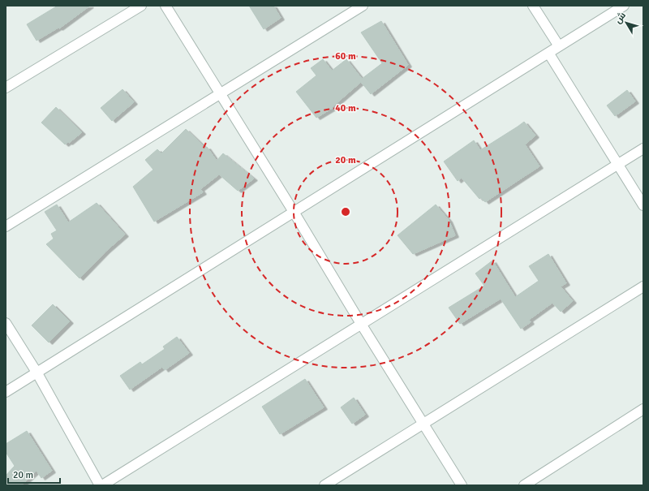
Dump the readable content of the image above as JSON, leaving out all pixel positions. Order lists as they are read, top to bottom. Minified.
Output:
{"scale_bar":"20 m","north":"top left","rings":["60 m","40 m","20 m"]}
